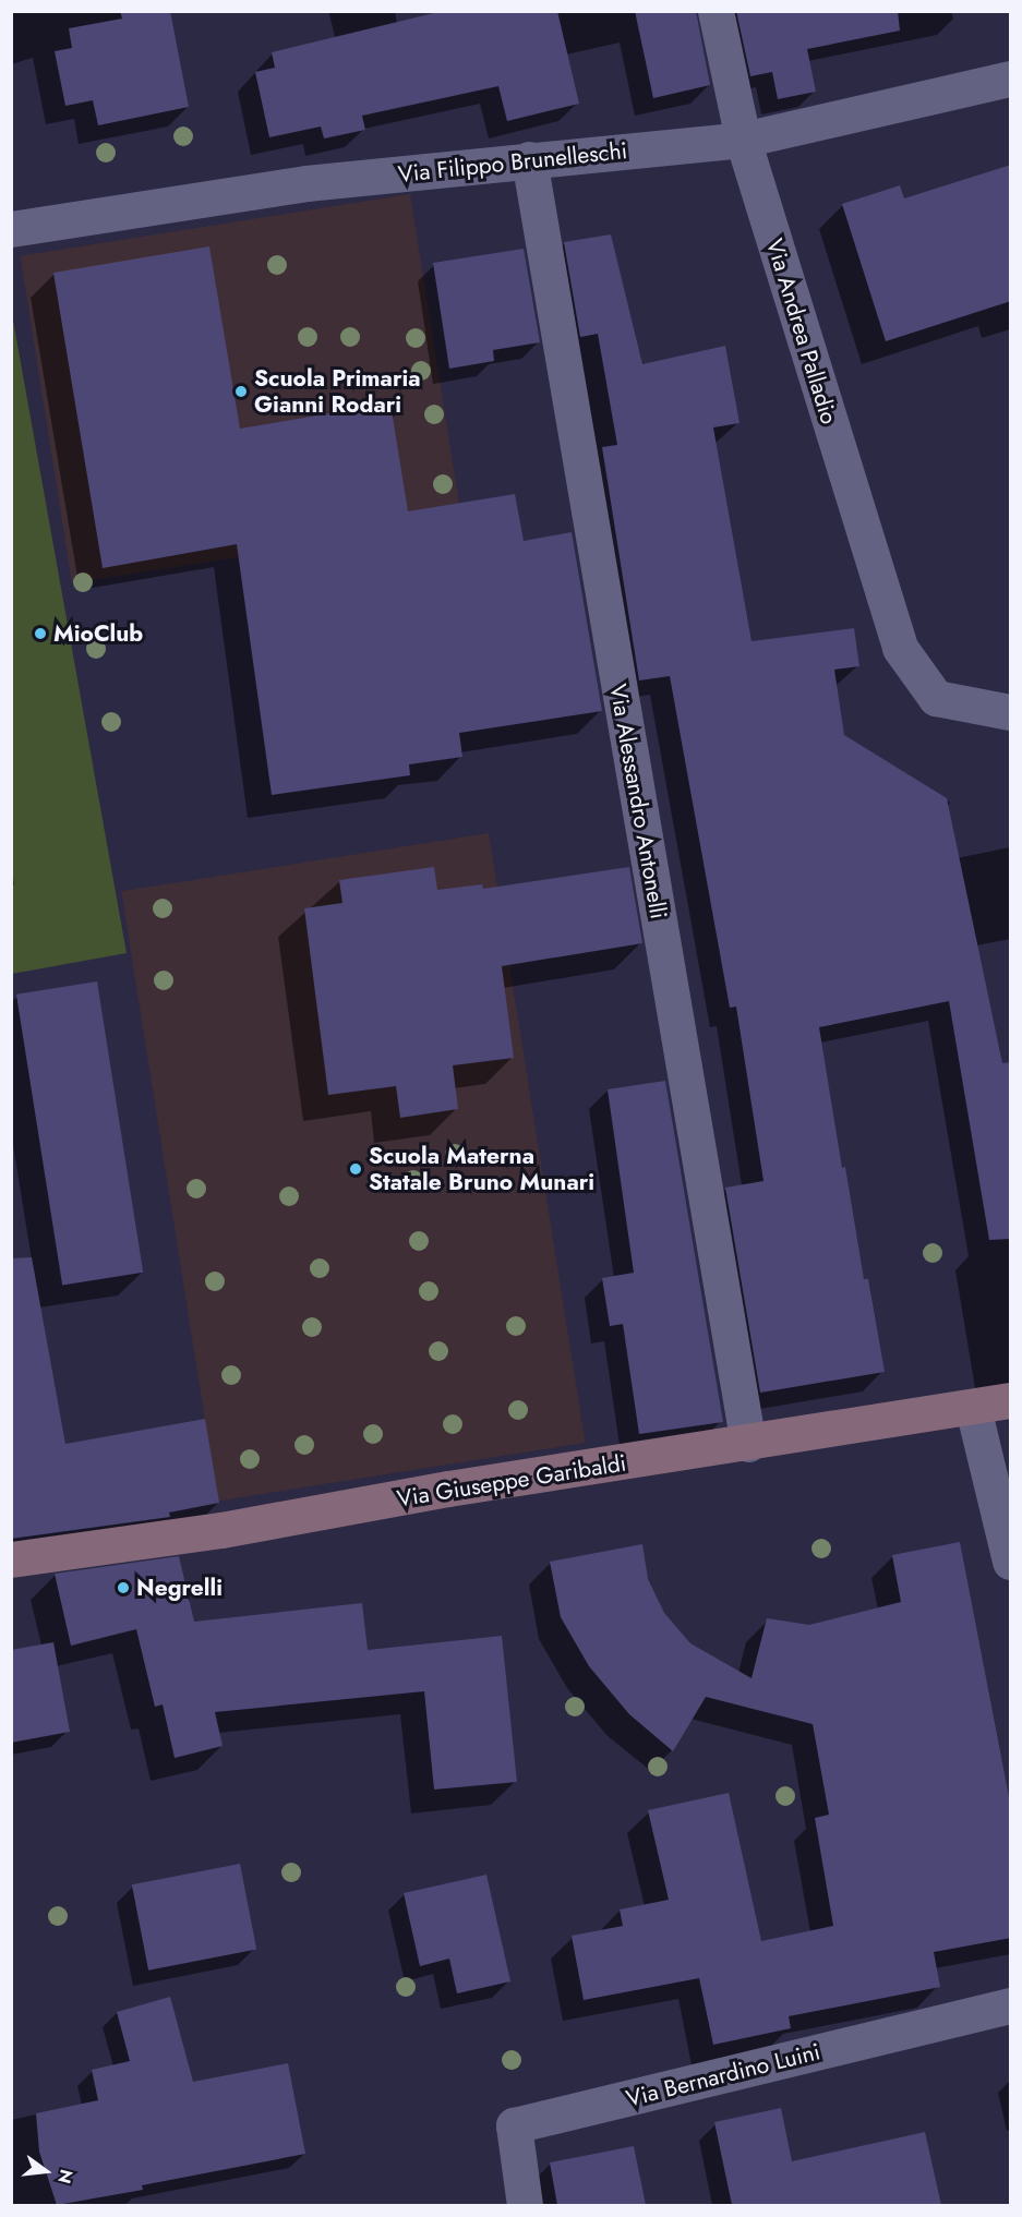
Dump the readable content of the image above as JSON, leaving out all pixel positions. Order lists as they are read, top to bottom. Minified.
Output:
{"streets":{"street":["Via Filippo Brunelleschi","Via Andrea Palladio","Via Alessandro Antonelli","Via Giuseppe Garibaldi","Via Bernardino Luini"]},"crossings":[["Via Filippo Brunelleschi","Via Andrea Palladio"],["Via Filippo Brunelleschi","Via Alessandro Antonelli"],["Via Alessandro Antonelli","Via Giuseppe Garibaldi"]],"places":["Scuola Primaria Gianni Rodari","MioClub","Scuola Materna Statale Bruno Munari","Negrelli"],"north":"right"}
